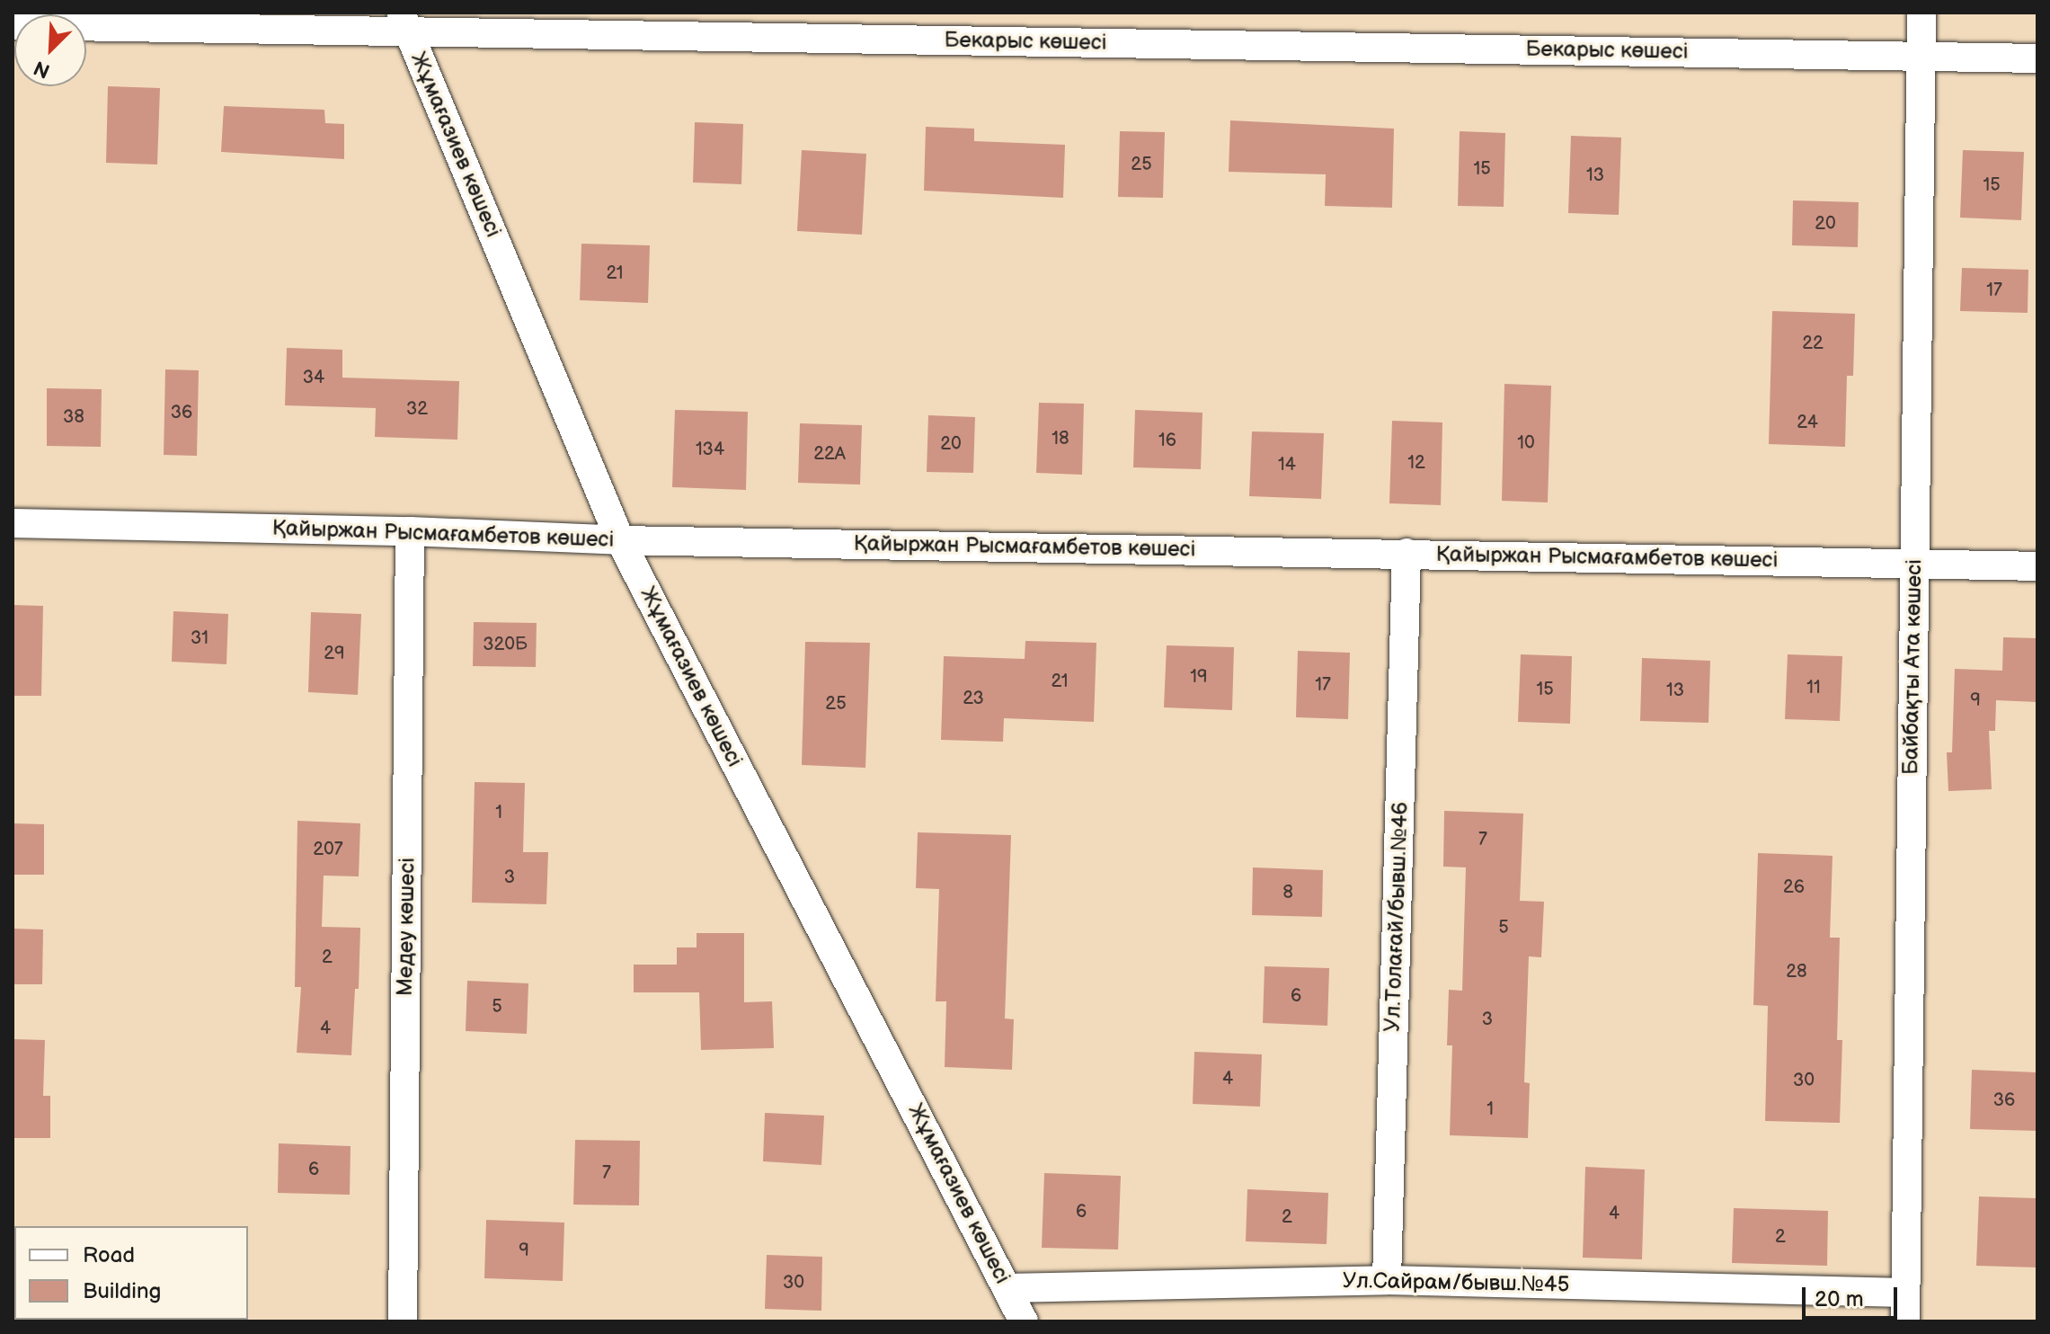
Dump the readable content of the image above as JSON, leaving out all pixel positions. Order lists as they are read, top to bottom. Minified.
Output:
{"streets":{"street":["Бекарыс көшесі","Жұмағазиев көшесі","Қайыржан Рысмағамбетов көшесі","Байбақты Ата көшесі","Ул.Толағай/бывш.№46","Медеу көшесі","Ул.Сайрам/бывш.№45"]},"crossings":[["Бекарыс көшесі","Жұмағазиев көшесі"],["Бекарыс көшесі","Байбақты Ата көшесі"],["Жұмағазиев көшесі","Қайыржан Рысмағамбетов көшесі"],["Жұмағазиев көшесі","Ул.Сайрам/бывш.№45"],["Қайыржан Рысмағамбетов көшесі","Байбақты Ата көшесі"],["Қайыржан Рысмағамбетов көшесі","Ул.Толағай/бывш.№46"],["Қайыржан Рысмағамбетов көшесі","Медеу көшесі"],["Байбақты Ата көшесі","Ул.Сайрам/бывш.№45"],["Ул.Толағай/бывш.№46","Ул.Сайрам/бывш.№45"]],"house_numbers":["25","15","13","15","20","21","17","22","34","32","36","38","24","18","16","10","20","134","22А","12","14","31","320Б","29","19","21","17","11","15","13","23","9","25","1","7","207","3","26","8","5","2","28","6","5","3","4","4","30","36","1","6","7","6","4","2","2","9","30"],"legend":["Road","Building"],"scale_bar":"20 m","north":"bottom left"}
